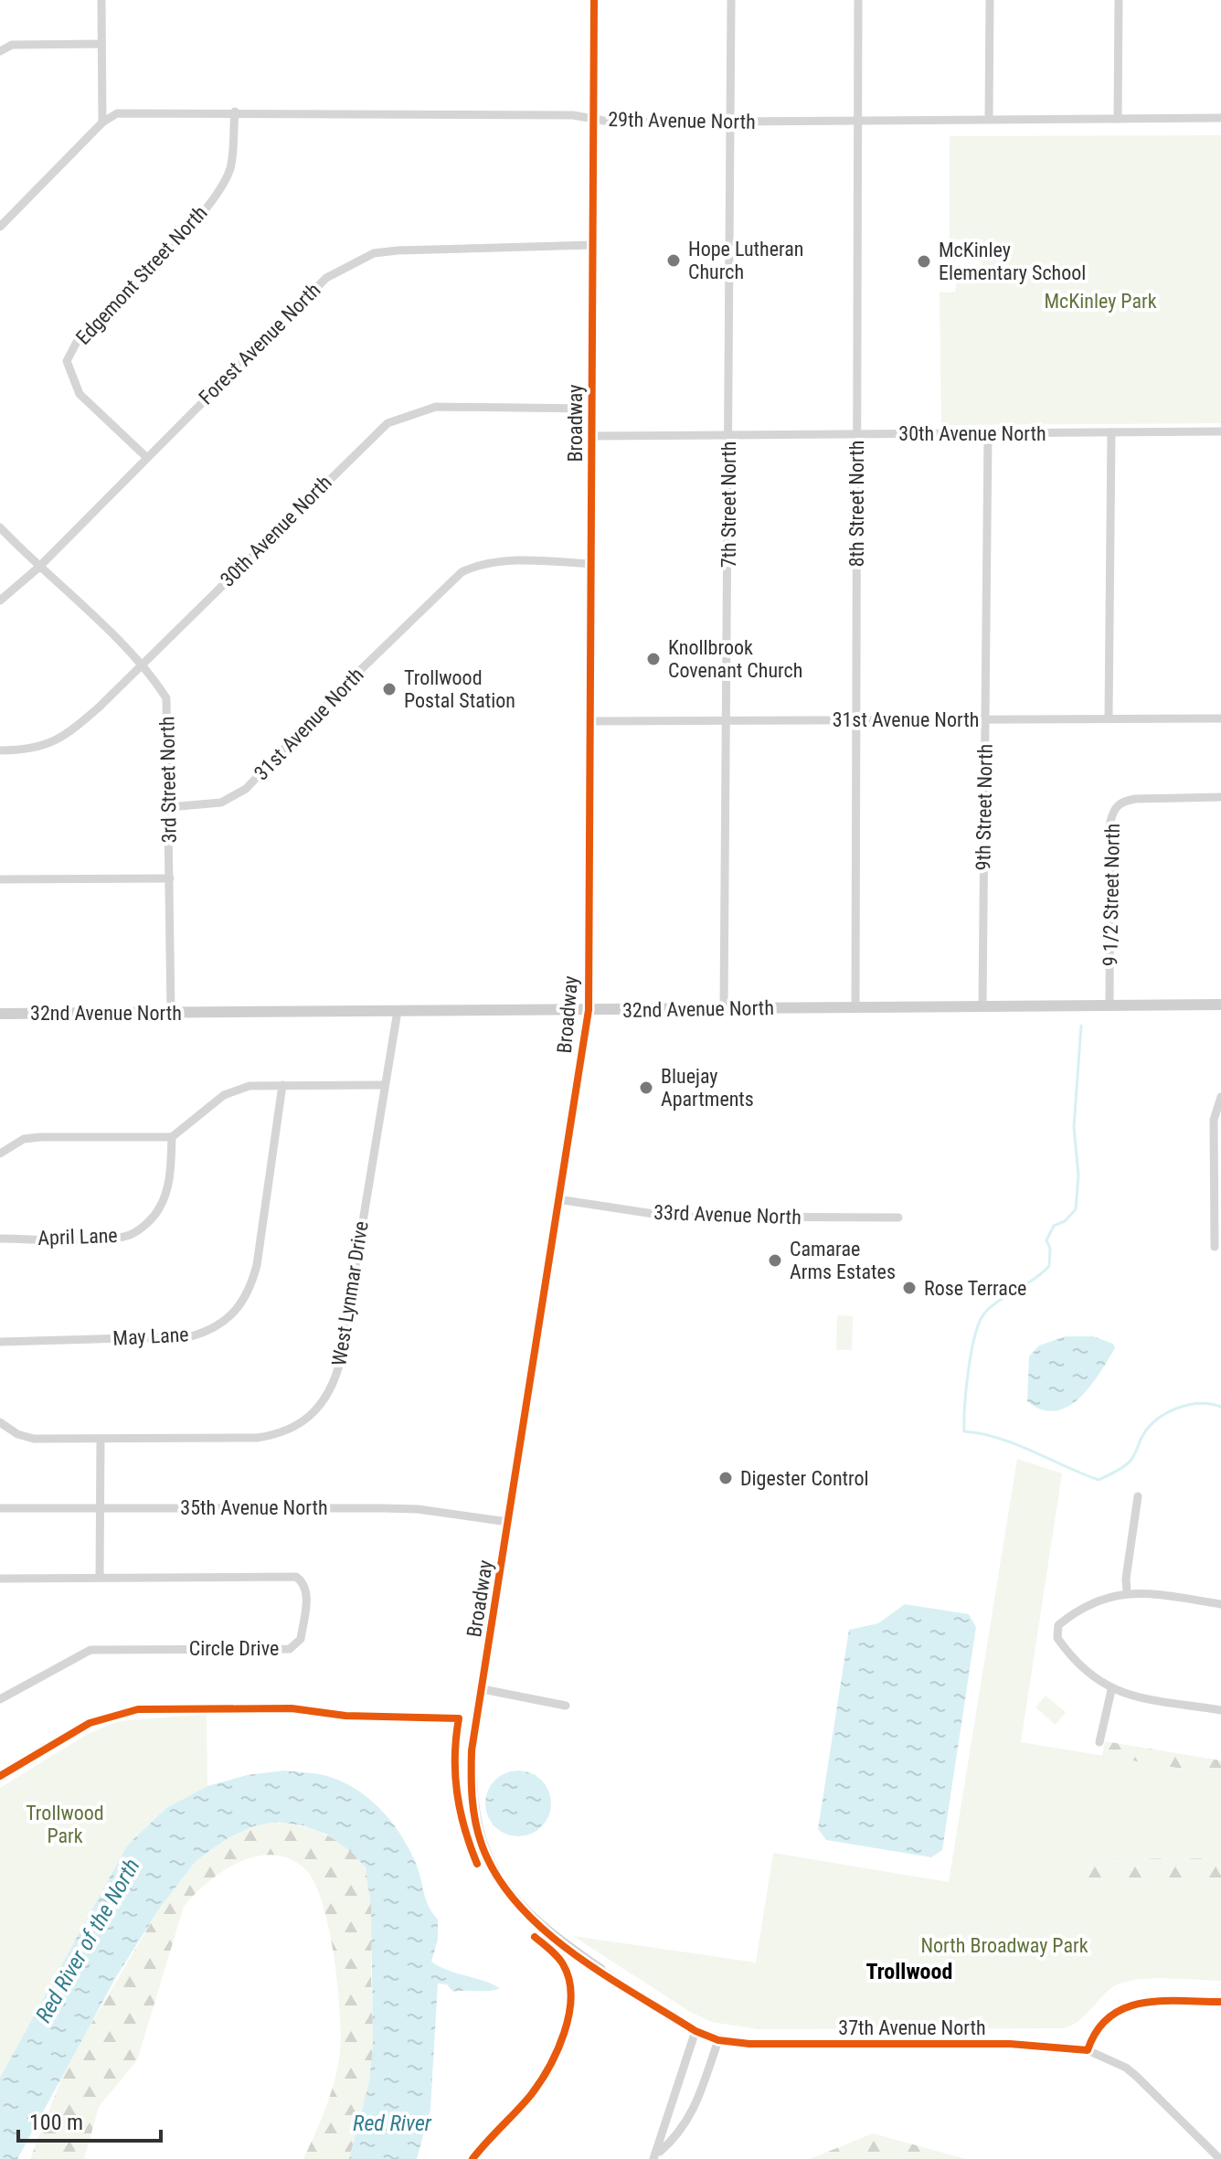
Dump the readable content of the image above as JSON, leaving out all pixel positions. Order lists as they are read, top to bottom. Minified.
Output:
{"streets":{"street":["29th Avenue North","Edgemont Street North","Forest Avenue North","Broadway","30th Avenue North","8th Street North","7th Street North","31st Avenue North","3rd Street North","9th Street North","9 1/2 Street North","32nd Avenue North","33rd Avenue North","April Lane","West Lynmar Drive","May Lane","35th Avenue North","Circle Drive","37th Avenue North"]},"crossings":[["29th Avenue North","Edgemont Street North"],["29th Avenue North","Broadway"],["29th Avenue North","8th Street North"],["29th Avenue North","7th Street North"],["Edgemont Street North","Forest Avenue North"],["Forest Avenue North","Broadway"],["Forest Avenue North","3rd Street North"],["Broadway","30th Avenue North"],["Broadway","31st Avenue North"],["Broadway","32nd Avenue North"],["Broadway","33rd Avenue North"],["Broadway","35th Avenue North"],["Broadway","37th Avenue North"],["30th Avenue North","8th Street North"],["30th Avenue North","7th Street North"],["30th Avenue North","3rd Street North"],["30th Avenue North","9th Street North"],["8th Street North","31st Avenue North"],["8th Street North","32nd Avenue North"],["7th Street North","31st Avenue North"],["7th Street North","32nd Avenue North"],["31st Avenue North","3rd Street North"],["31st Avenue North","9th Street North"],["3rd Street North","32nd Avenue North"],["9th Street North","32nd Avenue North"],["9 1/2 Street North","32nd Avenue North"],["32nd Avenue North","West Lynmar Drive"]],"districts":["Trollwood"],"water":["Red River of the North","Red River"],"parks":["McKinley Park","Trollwood Park","North Broadway Park"],"places":["Hope Lutheran Church","McKinley Elementary School","Knollbrook Covenant Church","Trollwood Postal Station","Bluejay Apartments","Camarae Arms Estates","Rose Terrace","Digester Control"],"scale_bar":"100 m"}
